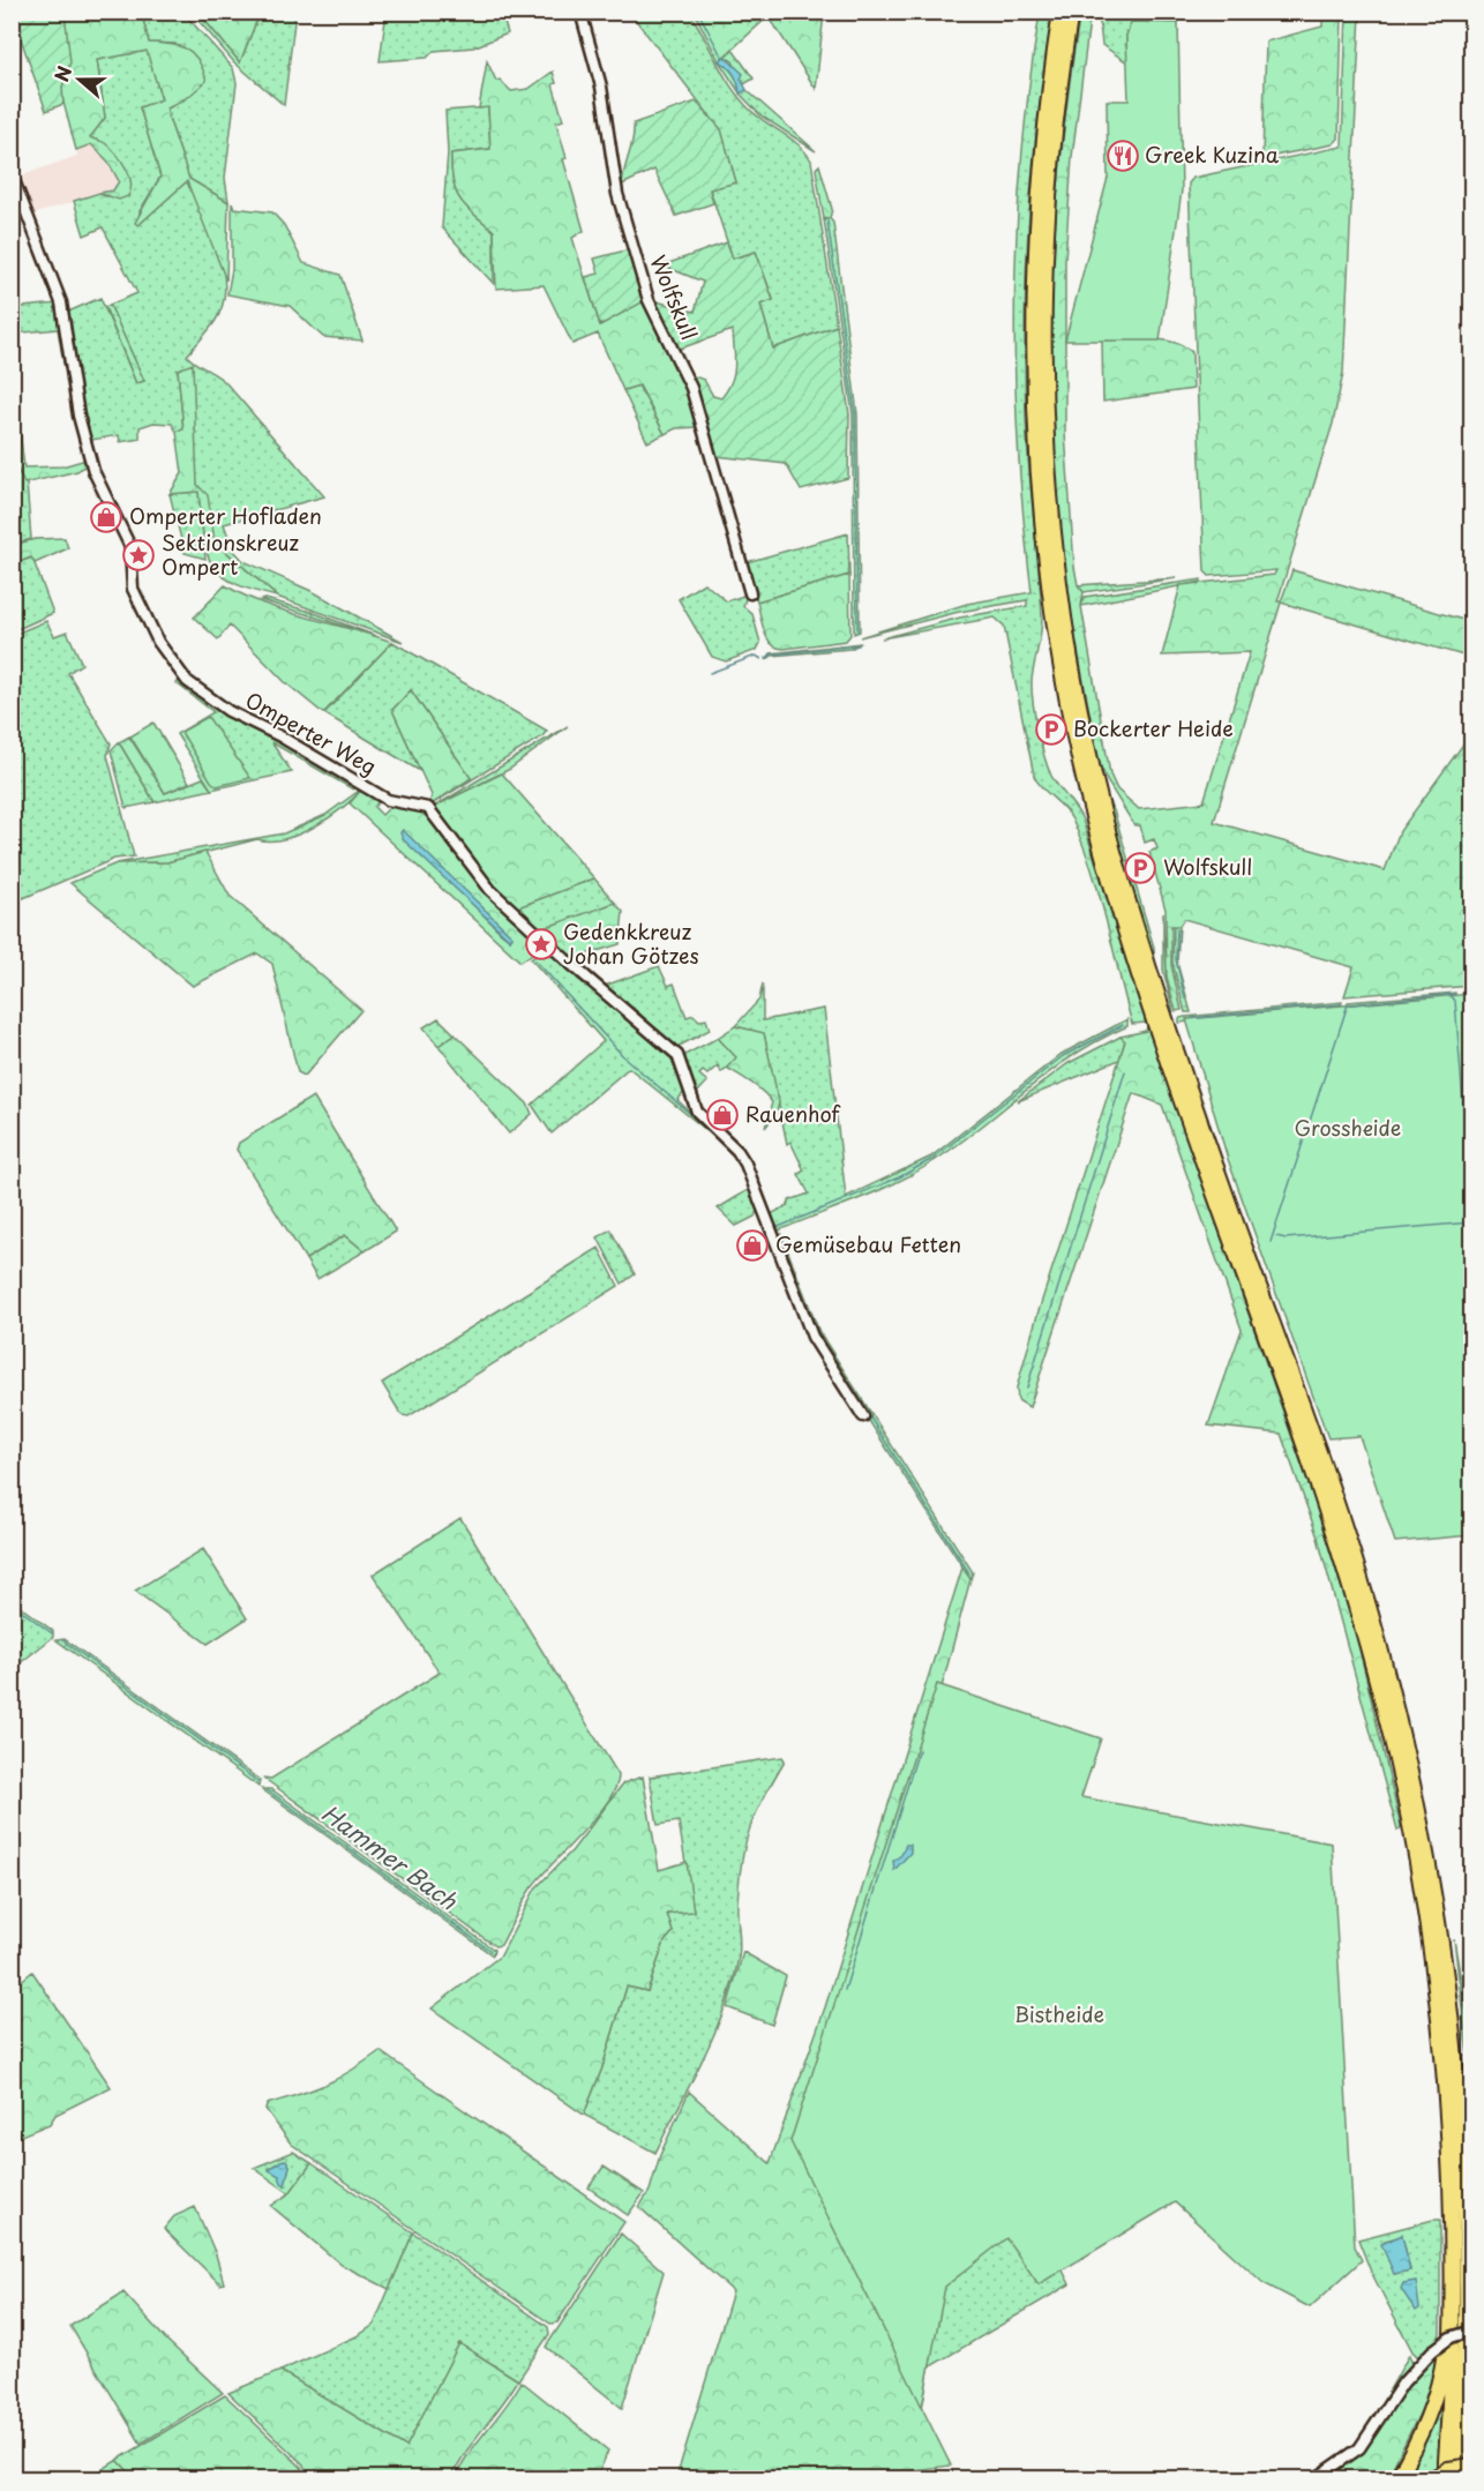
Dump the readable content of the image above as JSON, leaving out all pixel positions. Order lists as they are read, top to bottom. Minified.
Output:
{"streets":{"street":["Wolfskull","Omperter Weg"]},"water":["Hammer Bach"],"parks":["Grossheide","Bistheide"],"places":{"restaurant":["Greek Kuzina"],"shop":["Omperter Hofladen","Rauenhof","Gemüsebau Fetten"],"place":["Sektionskreuz Ompert","Gedenkkreuz Johan Götzes"],"parking":["Bockerter Heide","Wolfskull"]},"north":"left"}
